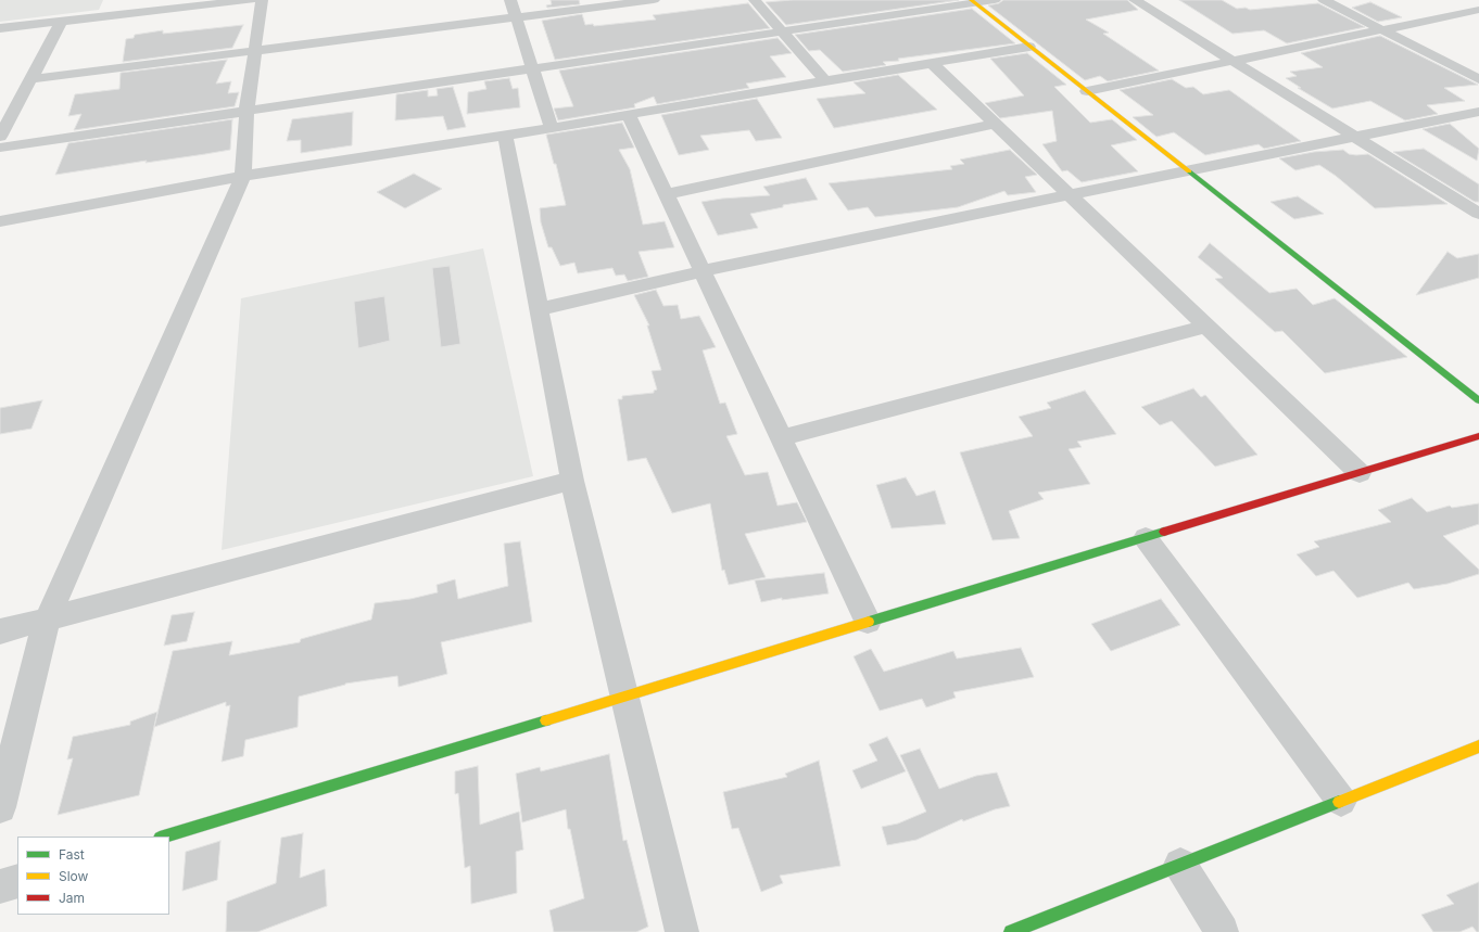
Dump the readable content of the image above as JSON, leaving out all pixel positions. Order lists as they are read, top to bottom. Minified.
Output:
{"legend":["Fast","Slow","Jam"]}
